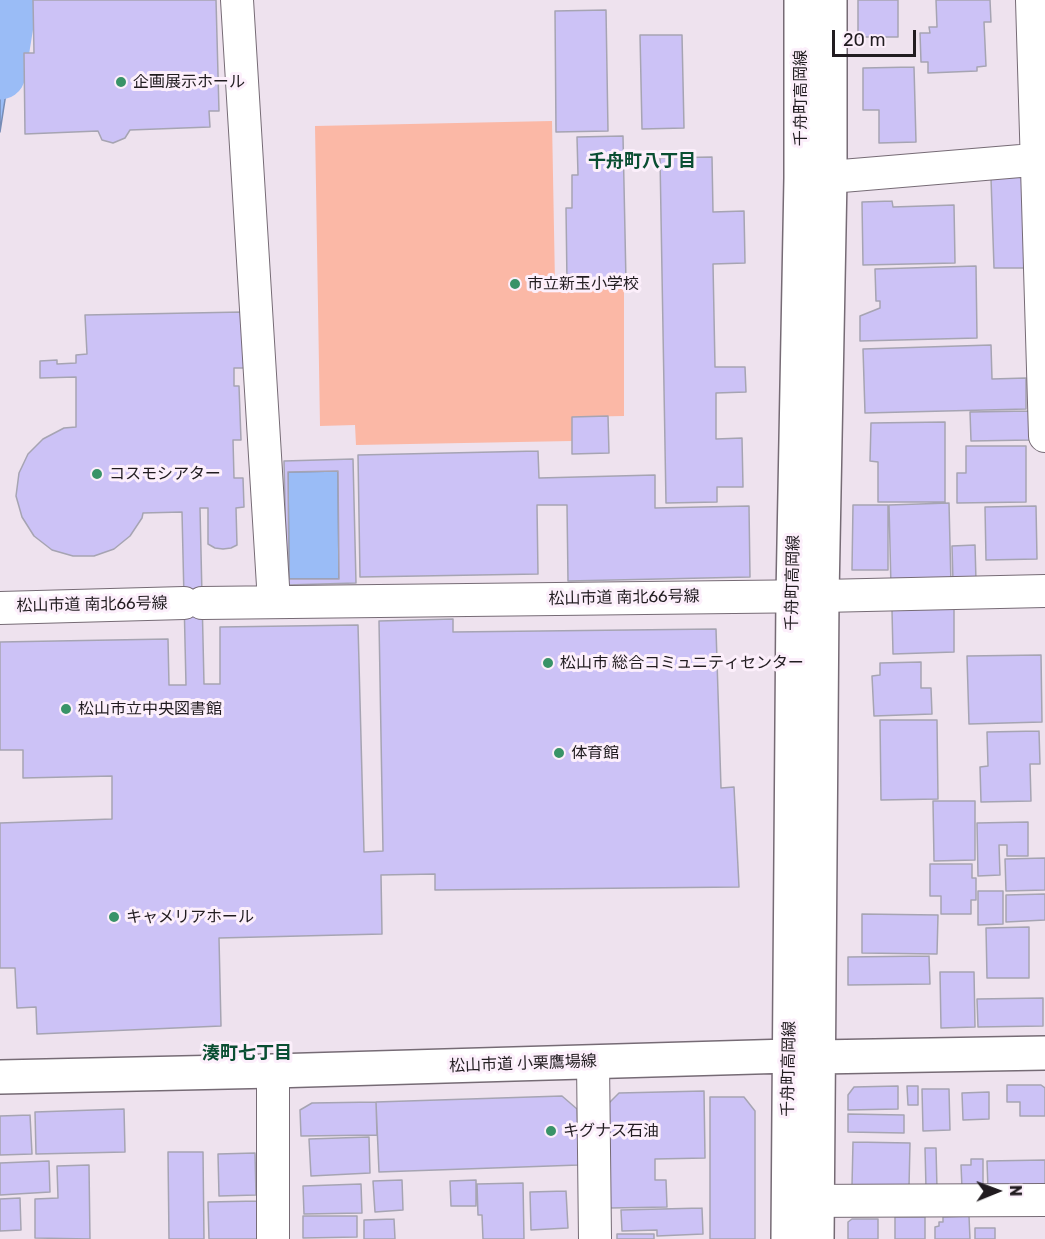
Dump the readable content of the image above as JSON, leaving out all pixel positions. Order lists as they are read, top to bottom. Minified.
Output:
{"streets":{"street":["千舟町高岡線","松山市道 南北66号線","松山市道 小栗鷹場線"]},"crossings":[["千舟町高岡線","松山市道 南北66号線"],["千舟町高岡線","松山市道 小栗鷹場線"]],"districts":["千舟町八丁目","湊町七丁目"],"places":["企画展示ホール","市立新玉小学校","コスモシアター","松山市 総合コミュニティセンター","松山市立中央図書館","体育館","キャメリアホール","キグナス石油"],"scale_bar":"20 m","north":"right"}
